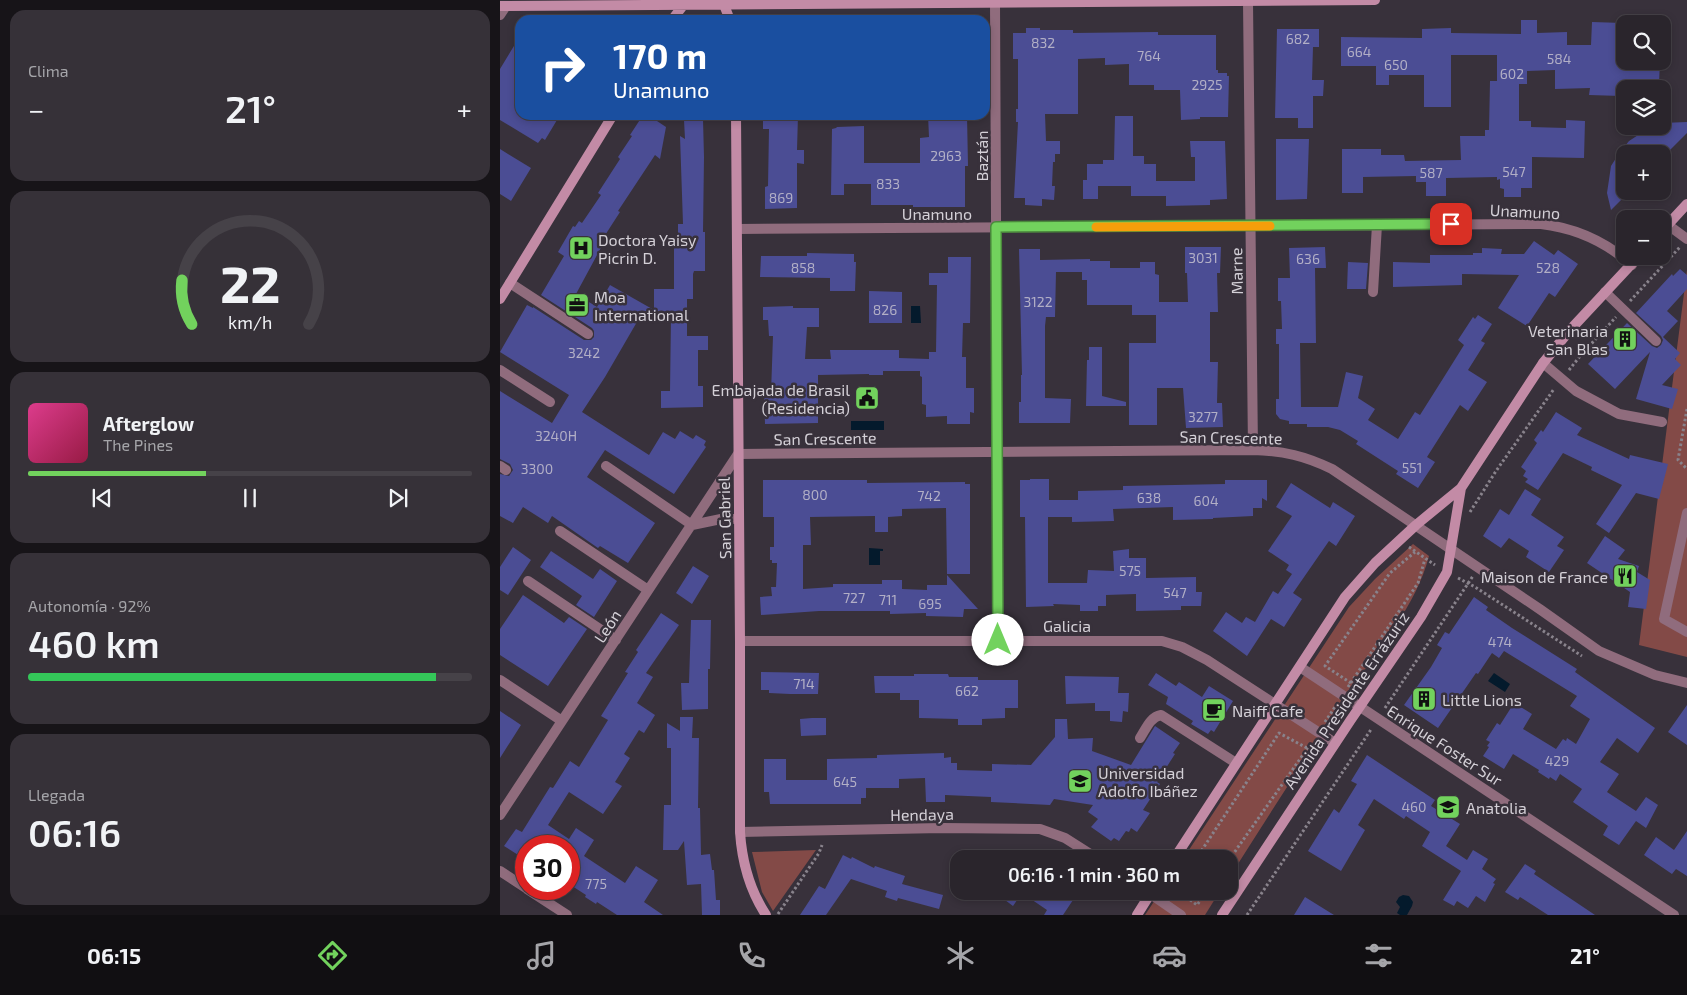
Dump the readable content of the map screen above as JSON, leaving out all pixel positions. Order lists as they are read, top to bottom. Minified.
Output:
{"streets":{"street":["Baztán","Unamuno","Marne","San Crescente","San Gabriel","Galicia","León","Avenida Presidente Errázuriz","Enrique Foster Sur","Hendaya"]},"crossings":[["Baztán","Unamuno"],["Baztán","San Crescente"],["Baztán","Galicia"],["Unamuno","Marne"],["Unamuno","San Gabriel"],["Marne","San Crescente"],["San Crescente","San Gabriel"],["San Crescente","León"],["San Crescente","Avenida Presidente Errázuriz"],["San Gabriel","Galicia"],["San Gabriel","León"],["San Gabriel","Hendaya"],["Galicia","Avenida Presidente Errázuriz"],["Avenida Presidente Errázuriz","Enrique Foster Sur"]],"places":{"hospital":["Doctora Yaisy Picrin D."],"office":["Moa International"],"building":["Veterinaria San Blas","Little Lions"],"public building":["Embajada de Brasil (Residencia)"],"restaurant":["Maison de France"],"cafe":["Naiff Cafe"],"school or university":["Universidad Adolfo Ibáñez","Anatolia"]},"house_numbers":["682","832","664","764","584","650","602","2925","2963","547","587","833","869","3031","636","858","528","3122","826","3242","3277","3240H","551","3300","800","742","638","604","575","547","727","711","695","474","714","662","429","645","460","775"],"page":{"tile":["Clima",["Autonomía · 92%","460 km"],["Llegada","06:16"]],"map_buttons":["+","−"],"turn":["170 m","Unamuno"],"heat":["−","21°","+"],"song":["Afterglow","The Pines"],"limit":"30","trip":"06:16 · 1 min · 360 m","tabs":["06:15","21°"],"gauge":["22","km/h"]}}
